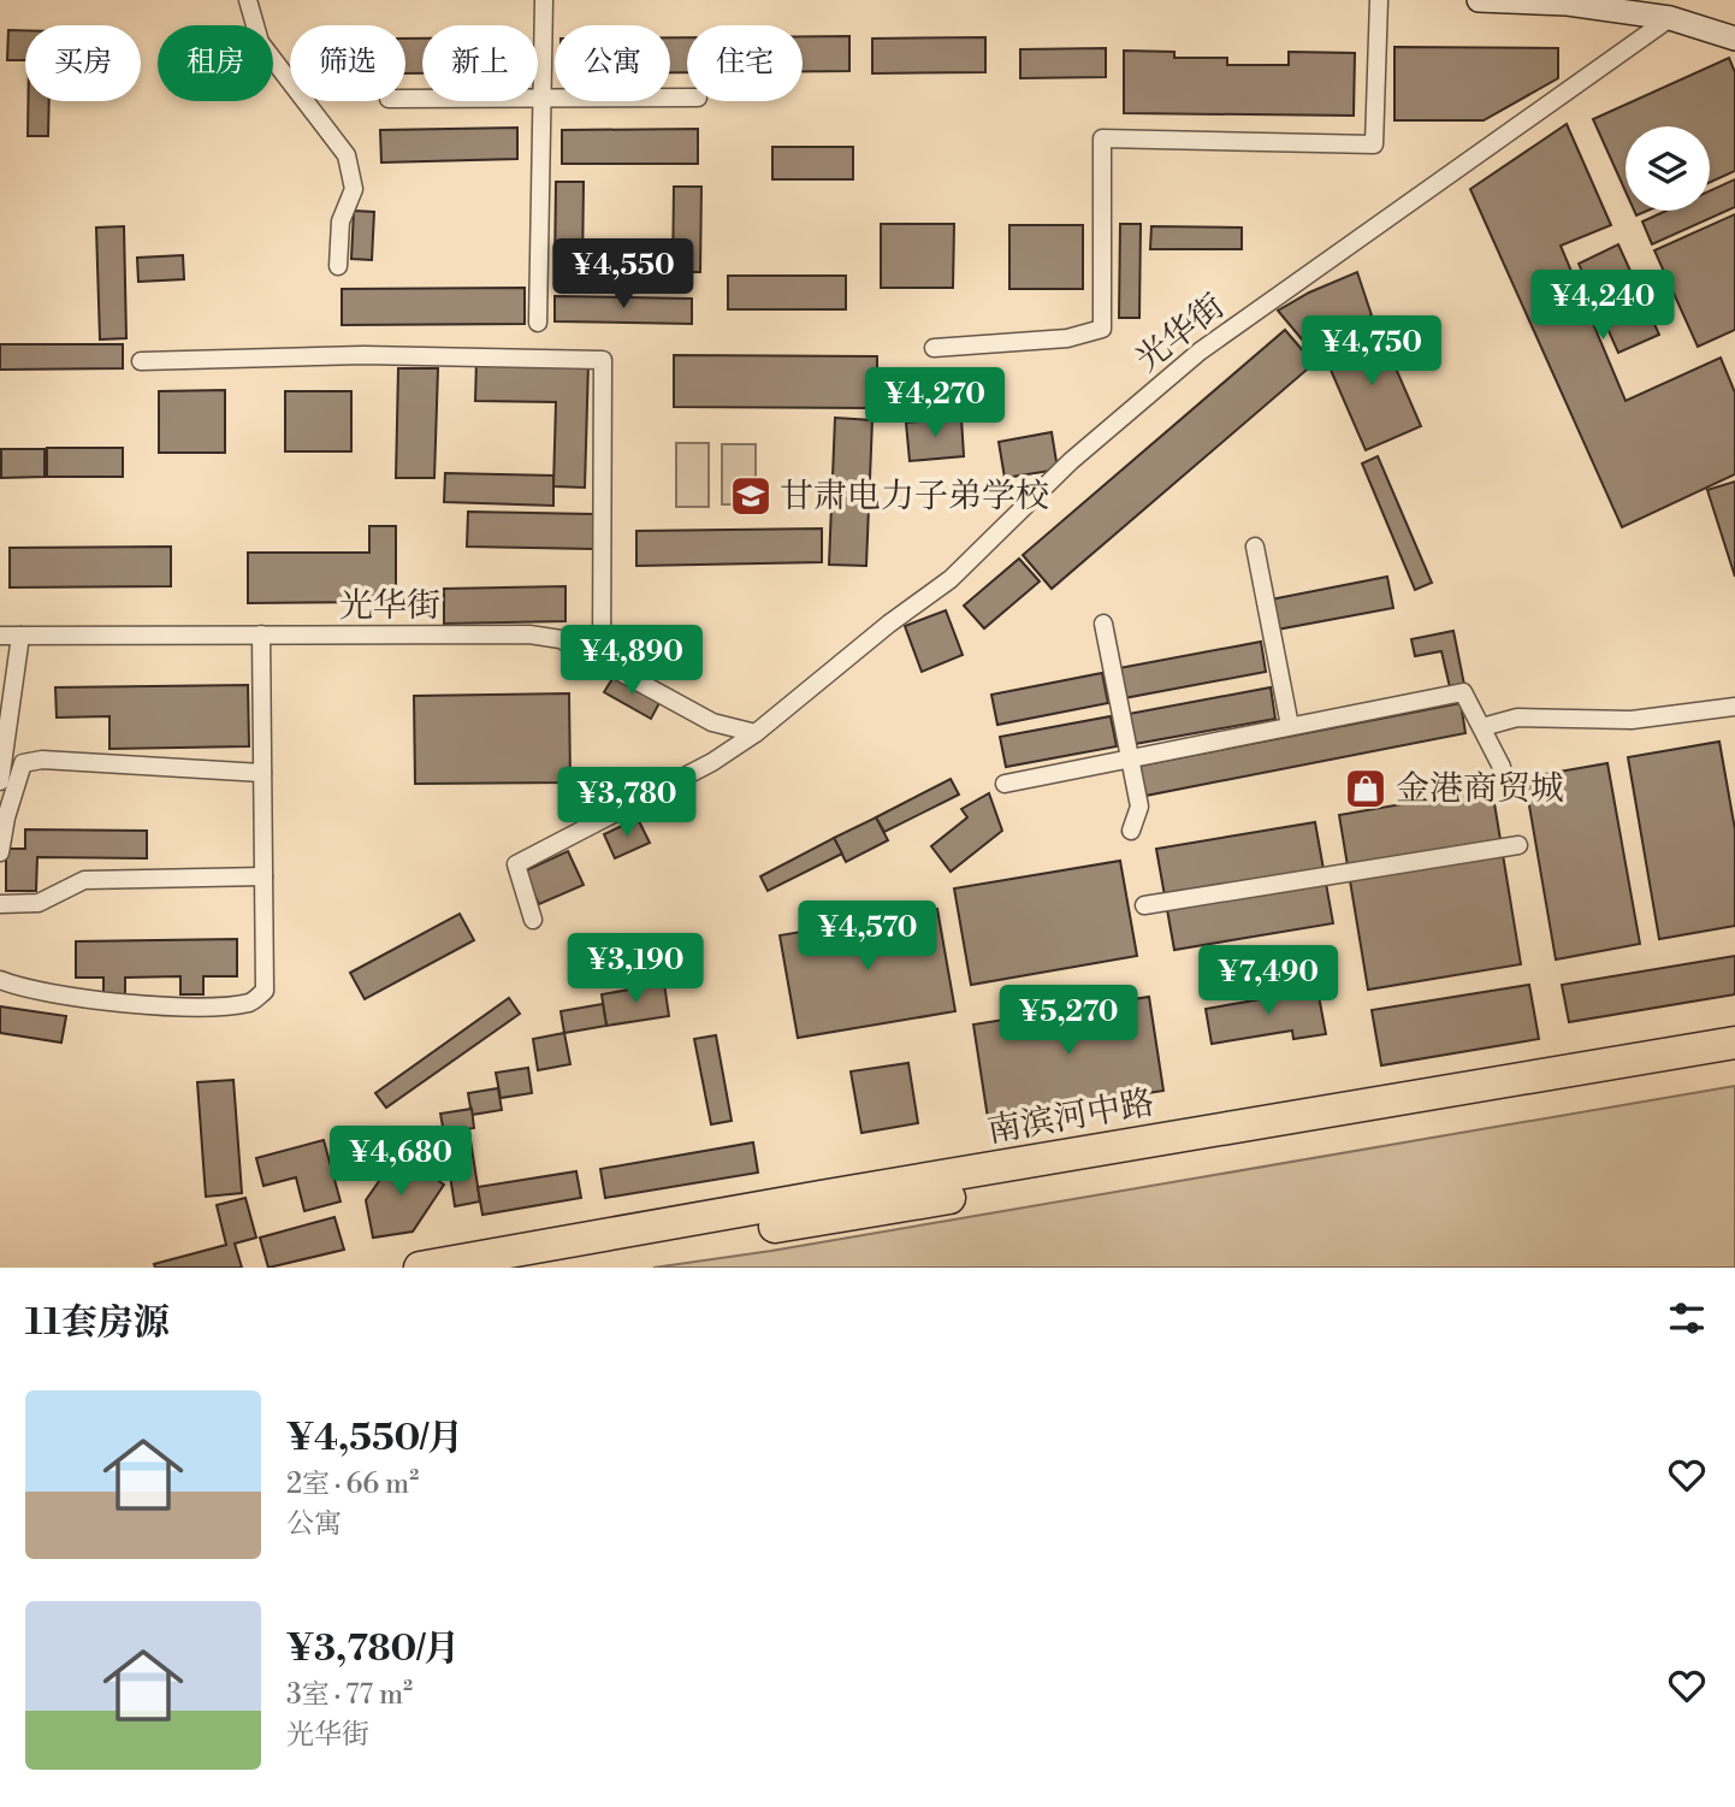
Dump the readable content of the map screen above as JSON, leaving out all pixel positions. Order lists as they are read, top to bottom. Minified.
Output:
{"streets":{"highway":["南滨河中路"],"street":["光华街"]},"places":{"school or university":["甘肃电力子弟学校"],"shop":["金港商贸城"]},"page":{"chip":["买房","租房","筛选","新上","公寓","住宅"],"price":["¥4,550","¥4,240","¥4,750","¥4,270","¥4,890","¥3,780","¥4,570","¥3,190","¥7,490","¥5,270","¥4,680"],"heading":"11套房源","list":[{"name":"¥4,550/月","note":"2室 · 66 m² · 公寓"},{"name":"¥3,780/月","note":"3室 · 77 m² · 光华街"}]}}
